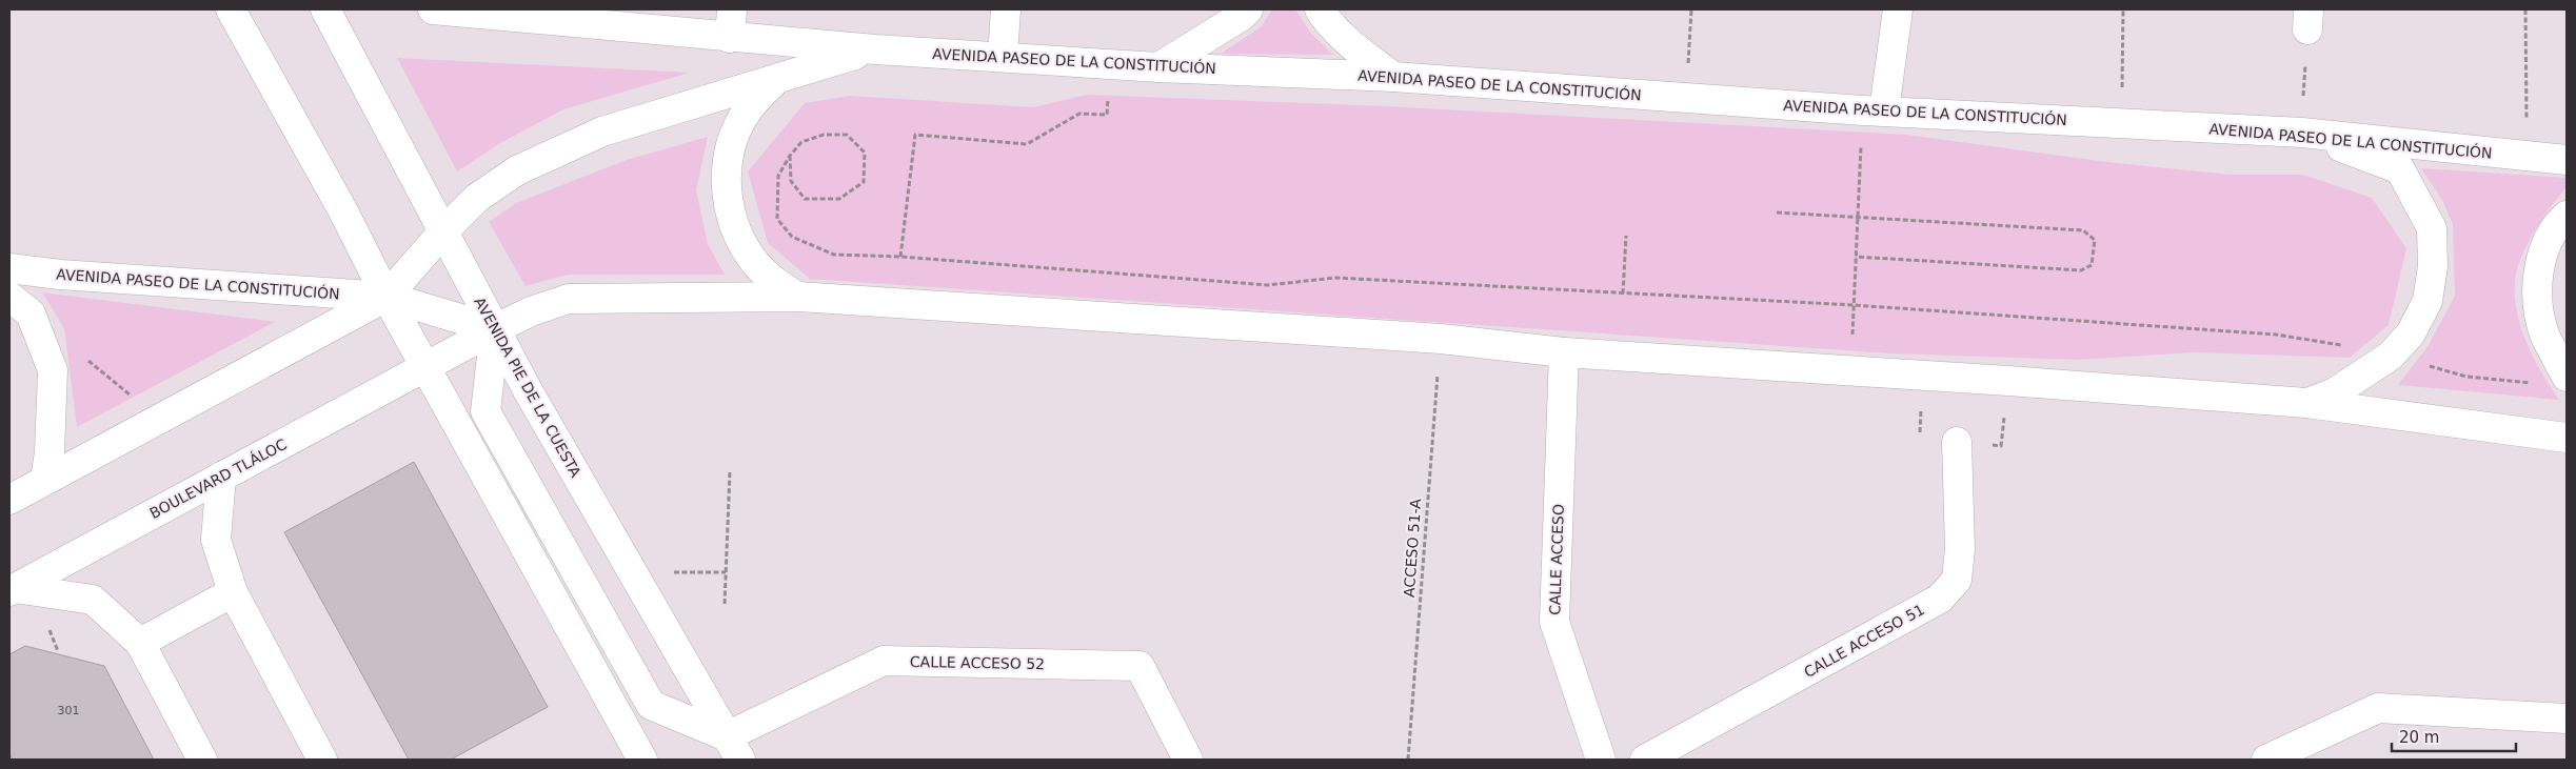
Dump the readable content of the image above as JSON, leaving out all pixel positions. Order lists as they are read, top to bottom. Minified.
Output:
{"streets":{"street":["AVENIDA PASEO DE LA CONSTITUCIÓN","AVENIDA PIE DE LA CUESTA","BOULEVARD TLÁLOC","CALLE ACCESO","CALLE ACCESO 51","CALLE ACCESO 52"],"path":["ACCESO 51-A"]},"crossings":[["AVENIDA PASEO DE LA CONSTITUCIÓN","AVENIDA PIE DE LA CUESTA"],["AVENIDA PASEO DE LA CONSTITUCIÓN","BOULEVARD TLÁLOC"],["AVENIDA PIE DE LA CUESTA","BOULEVARD TLÁLOC"],["AVENIDA PIE DE LA CUESTA","CALLE ACCESO 52"]],"house_numbers":["301"],"scale_bar":"20 m"}
